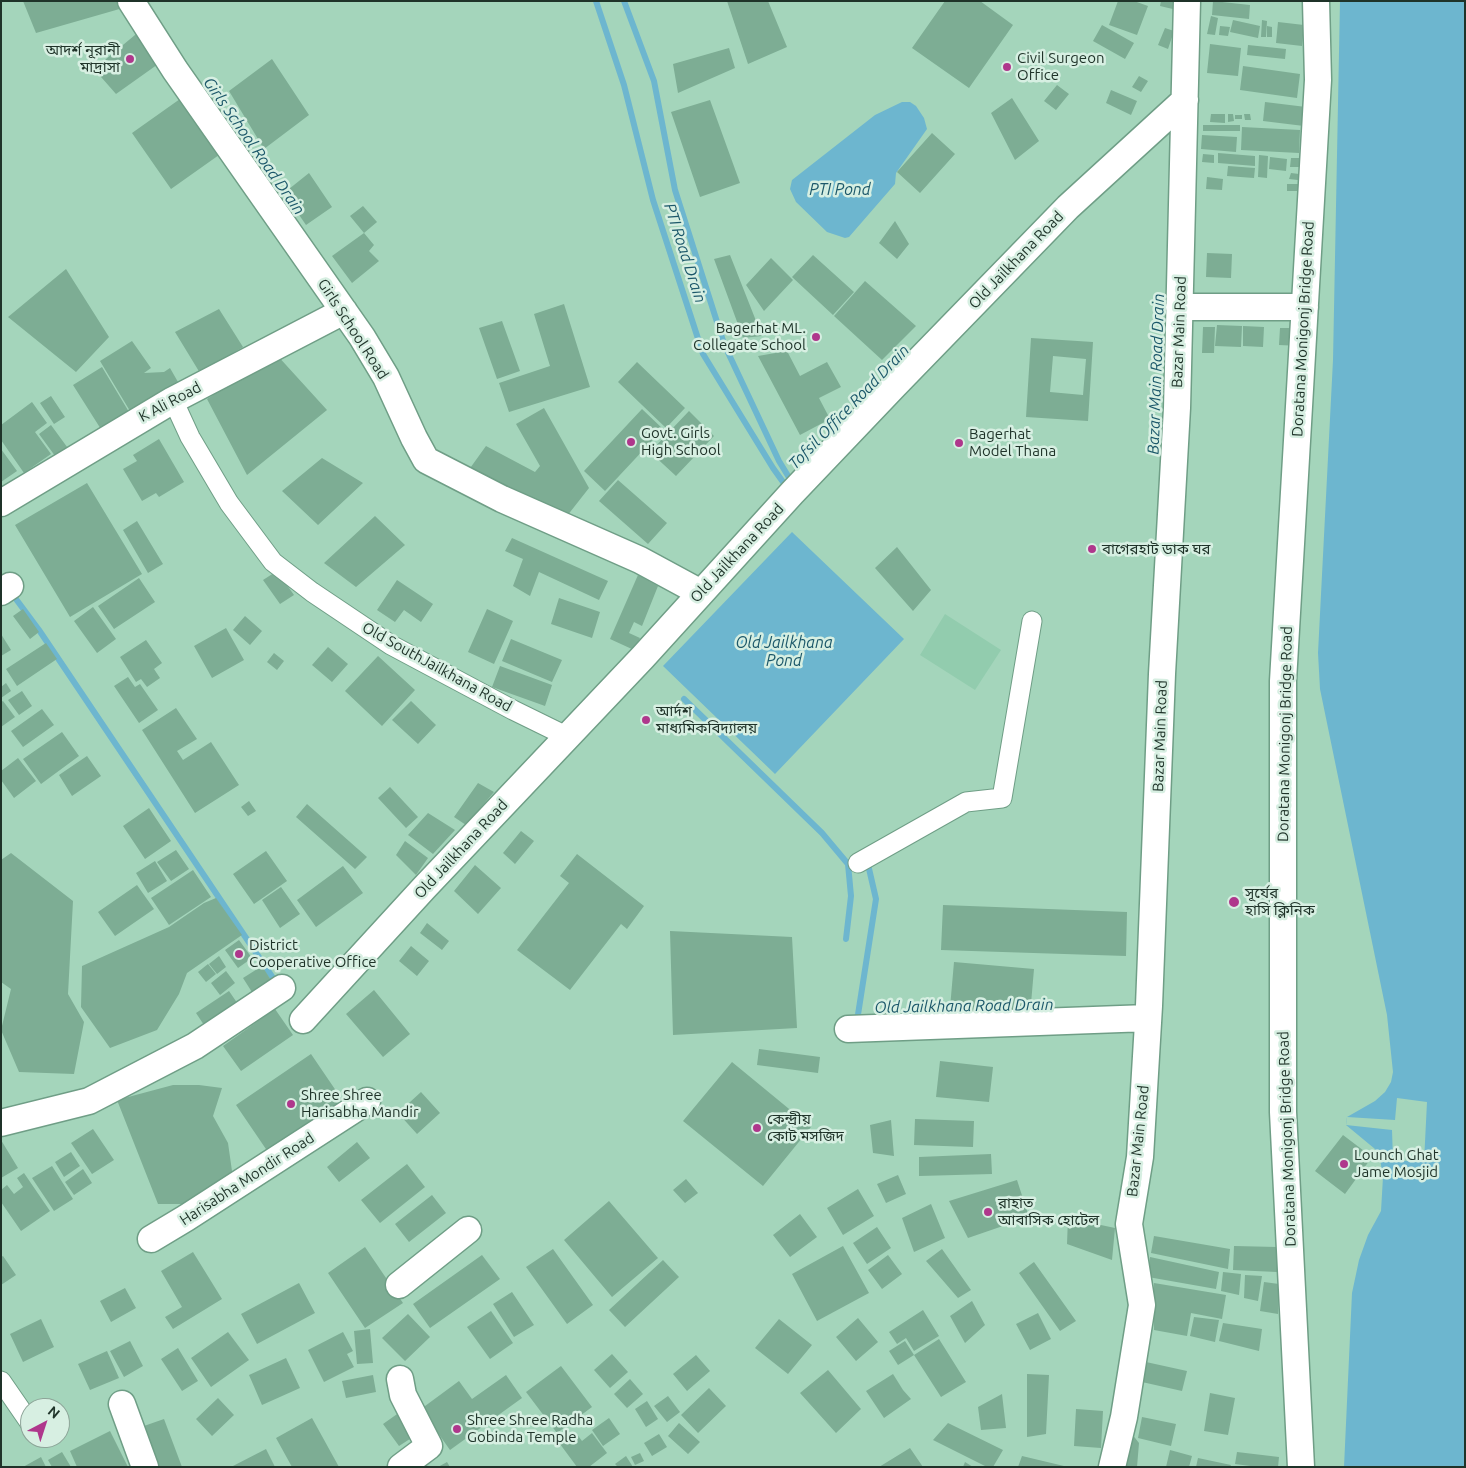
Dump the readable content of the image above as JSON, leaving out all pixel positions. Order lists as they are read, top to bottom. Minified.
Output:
{"streets":{"street":["Old Jailkhana Road","Girls School Road","Doratana Monigonj Bridge Road","Bazar Main Road","K Ali Road","Old SouthJailkhana Road","Harisabha Mondir Road"]},"crossings":[["Old Jailkhana Road","Girls School Road"],["Old Jailkhana Road","Bazar Main Road"],["Old Jailkhana Road","Old SouthJailkhana Road"],["Girls School Road","K Ali Road"],["K Ali Road","Old SouthJailkhana Road"]],"water":["Girls School Road Drain","PTI Pond","PTI Road Drain","Bazar Main Road Drain","Tofsil Office Road Drain","Old Jailkhana Pond","Old Jailkhana Road Drain"],"places":["আদর্শ নূরানী মাদ্রাসা","Civil Surgeon Office","Bagerhat ML. Collegate School","Govt. Girls High School","Bagerhat Model Thana","বাগেরহাট ডাক ঘর","আর্দশ মাধ্যমিকবিদ্যালয়","সূর্যের হাসি ক্লিনিক","District Cooperative Office","Shree Shree Harisabha Mandir","কেন্দ্রীয় কোট মসজিদ","Lounch Ghat Jame Mosjid","রাহাত আবাসিক হোটেল","Shree Shree Radha Gobinda Temple"],"north":"top right"}
